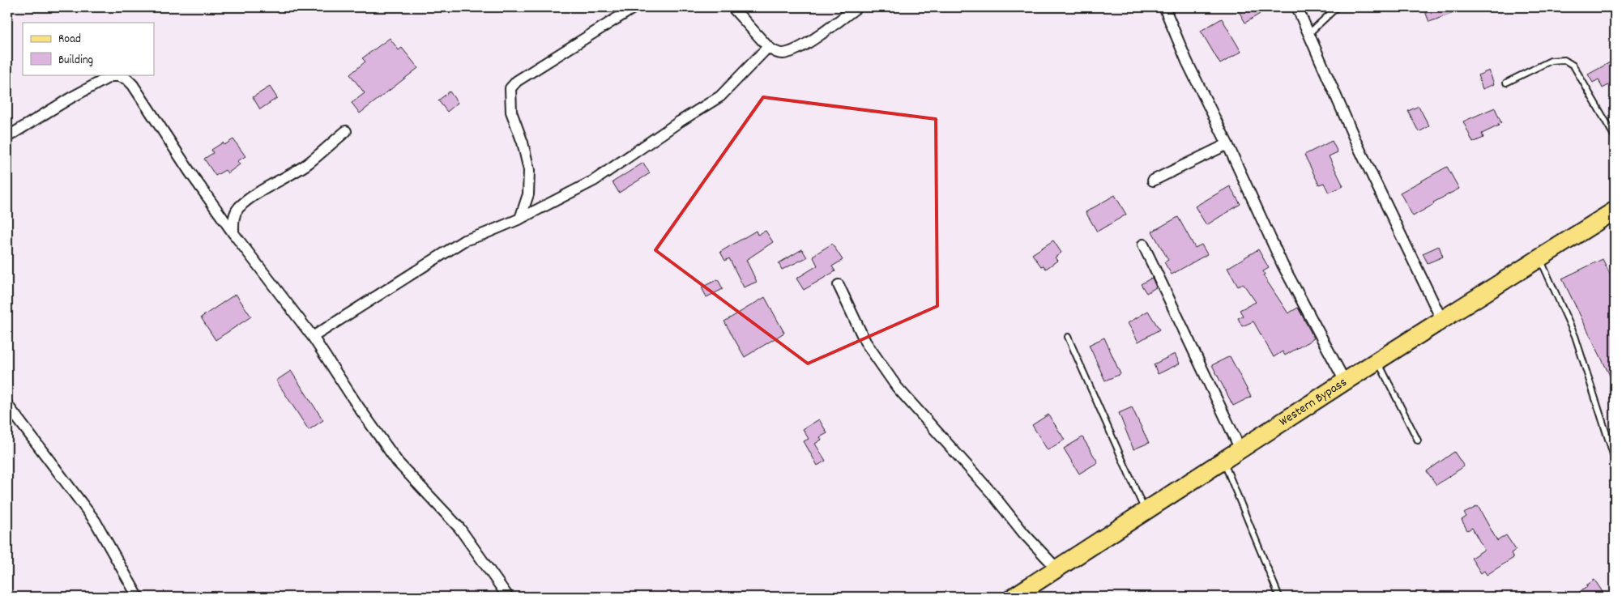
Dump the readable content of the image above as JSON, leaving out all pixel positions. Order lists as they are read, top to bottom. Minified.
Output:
{"streets":{"main road":["Western Bypass"]},"legend":["Road","Building"]}
